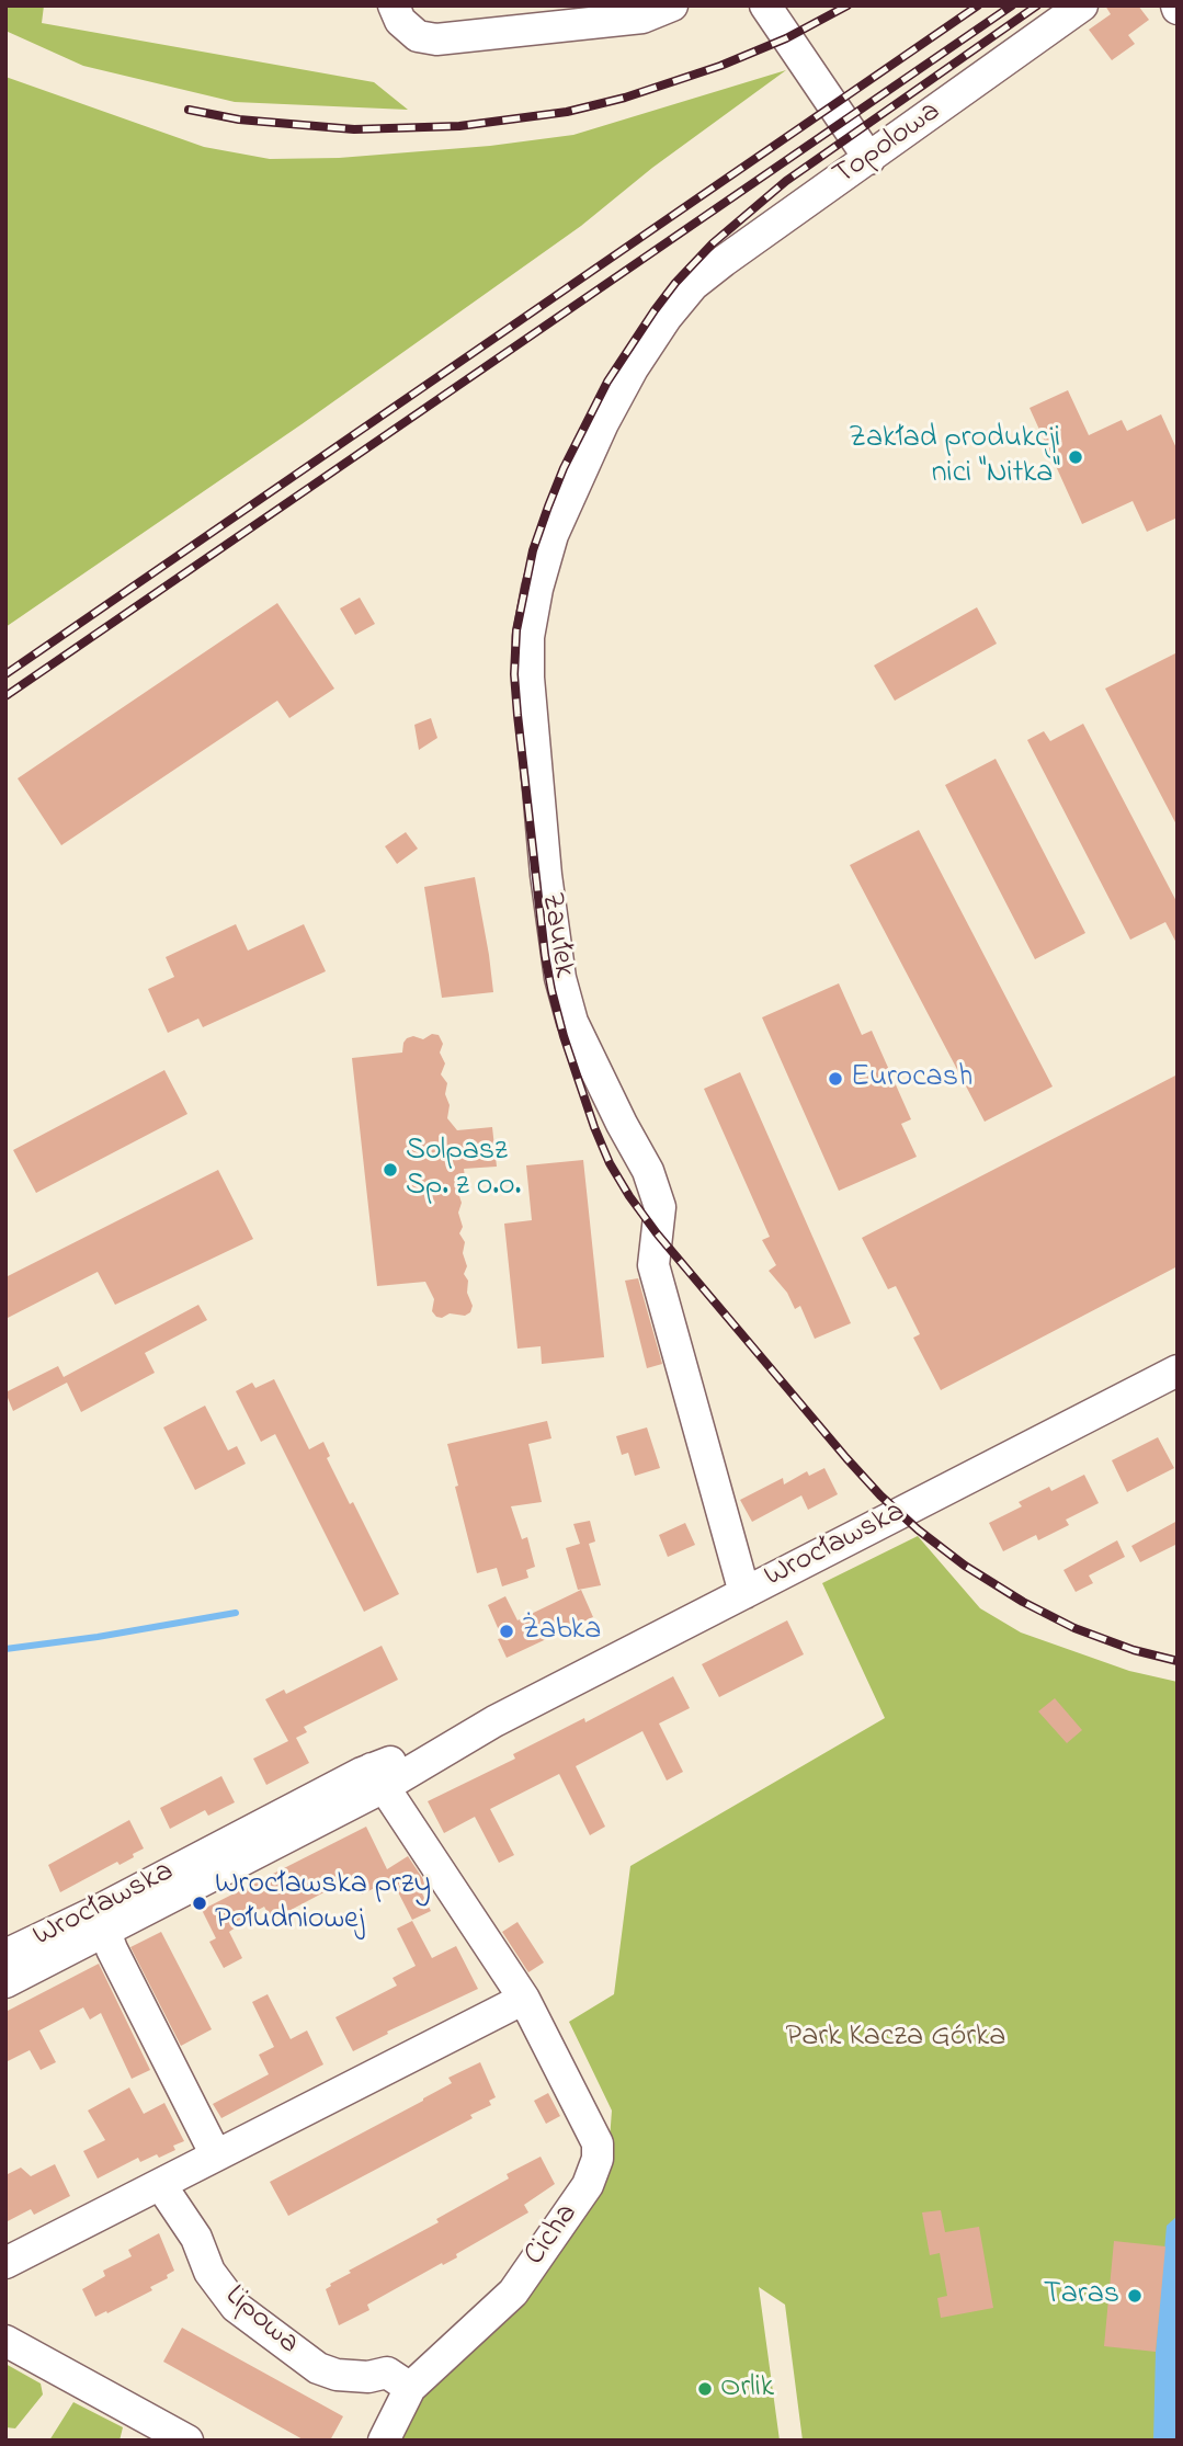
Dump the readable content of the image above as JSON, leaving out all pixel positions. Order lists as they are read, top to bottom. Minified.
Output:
{"streets":{"street":["Topolowa","Zaułek","Wrocławska","Cicha","Lipowa"]},"crossings":[["Topolowa","Zaułek"],["Zaułek","Wrocławska"],["Wrocławska","Cicha"],["Cicha","Lipowa"]],"parks":["Park Kacza Górka"],"places":["Zakład produkcji nici \"Nitka\"","Eurocash","Solpasz Sp. z o.o.","Żabka","Wrocławska przy Południowej","Taras","Orlik"]}
